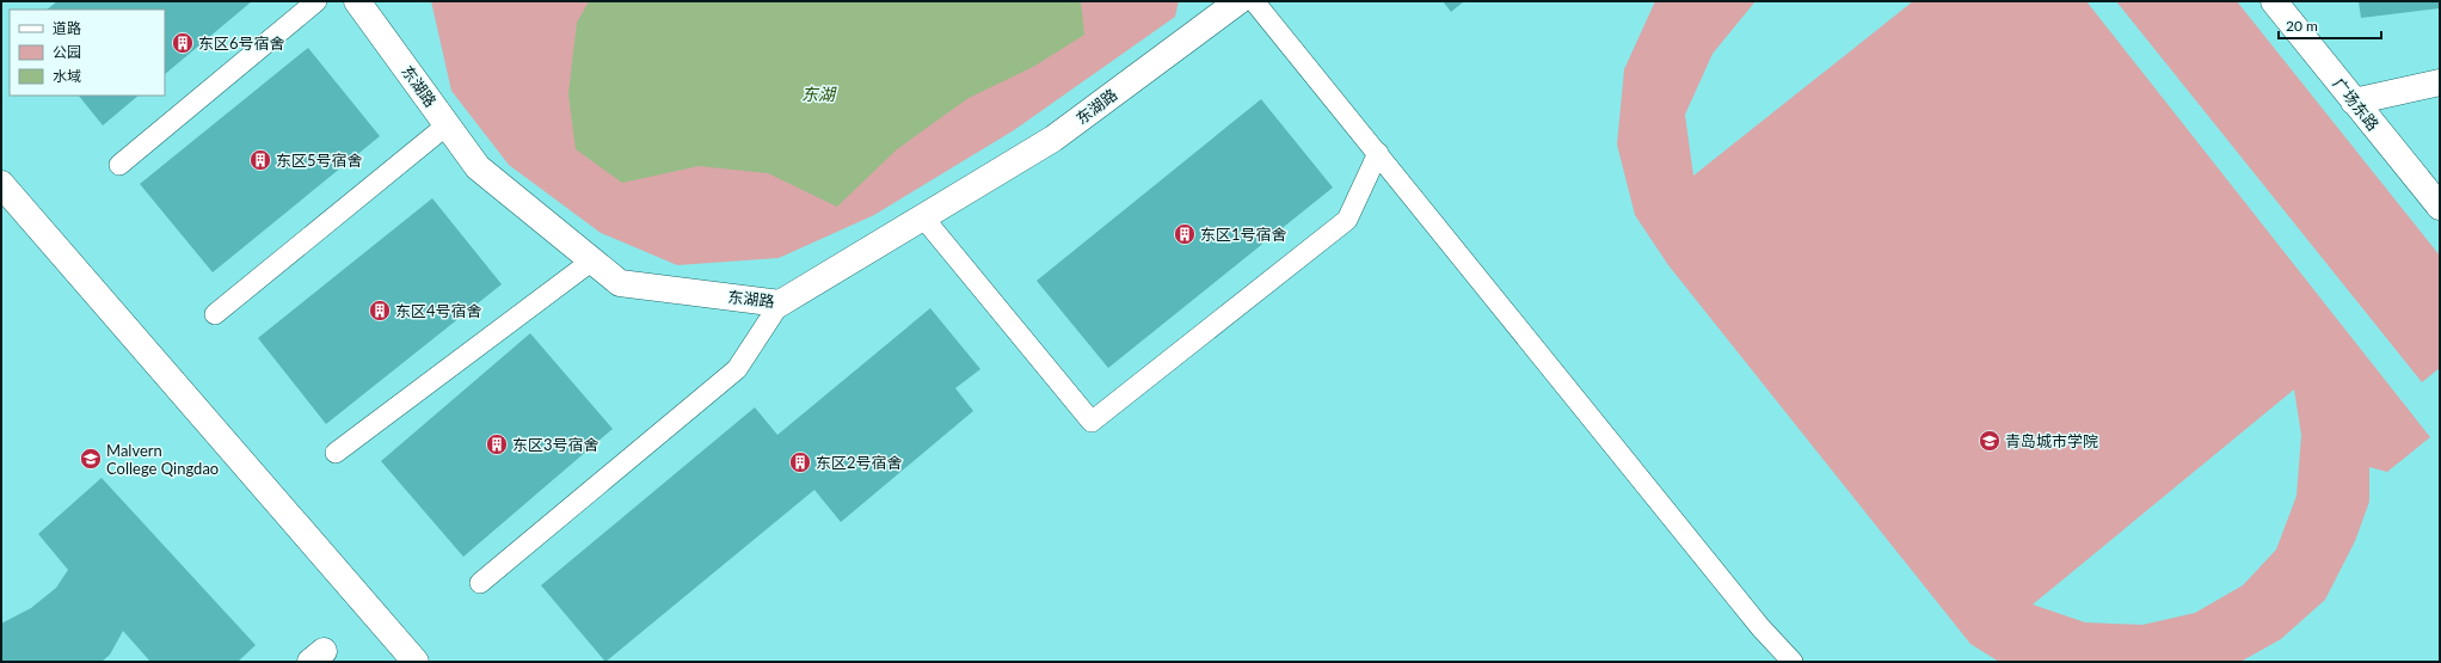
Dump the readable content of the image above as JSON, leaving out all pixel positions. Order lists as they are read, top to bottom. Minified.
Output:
{"streets":{"street":["东湖路","广场东路"]},"water":["东湖"],"places":{"building":["东区6号宿舍","东区5号宿舍","东区1号宿舍","东区4号宿舍","东区3号宿舍","东区2号宿舍"],"school or university":["青岛城市学院","Malvern College Qingdao"]},"legend":["道路","公园","水域"],"scale_bar":"20 m"}
